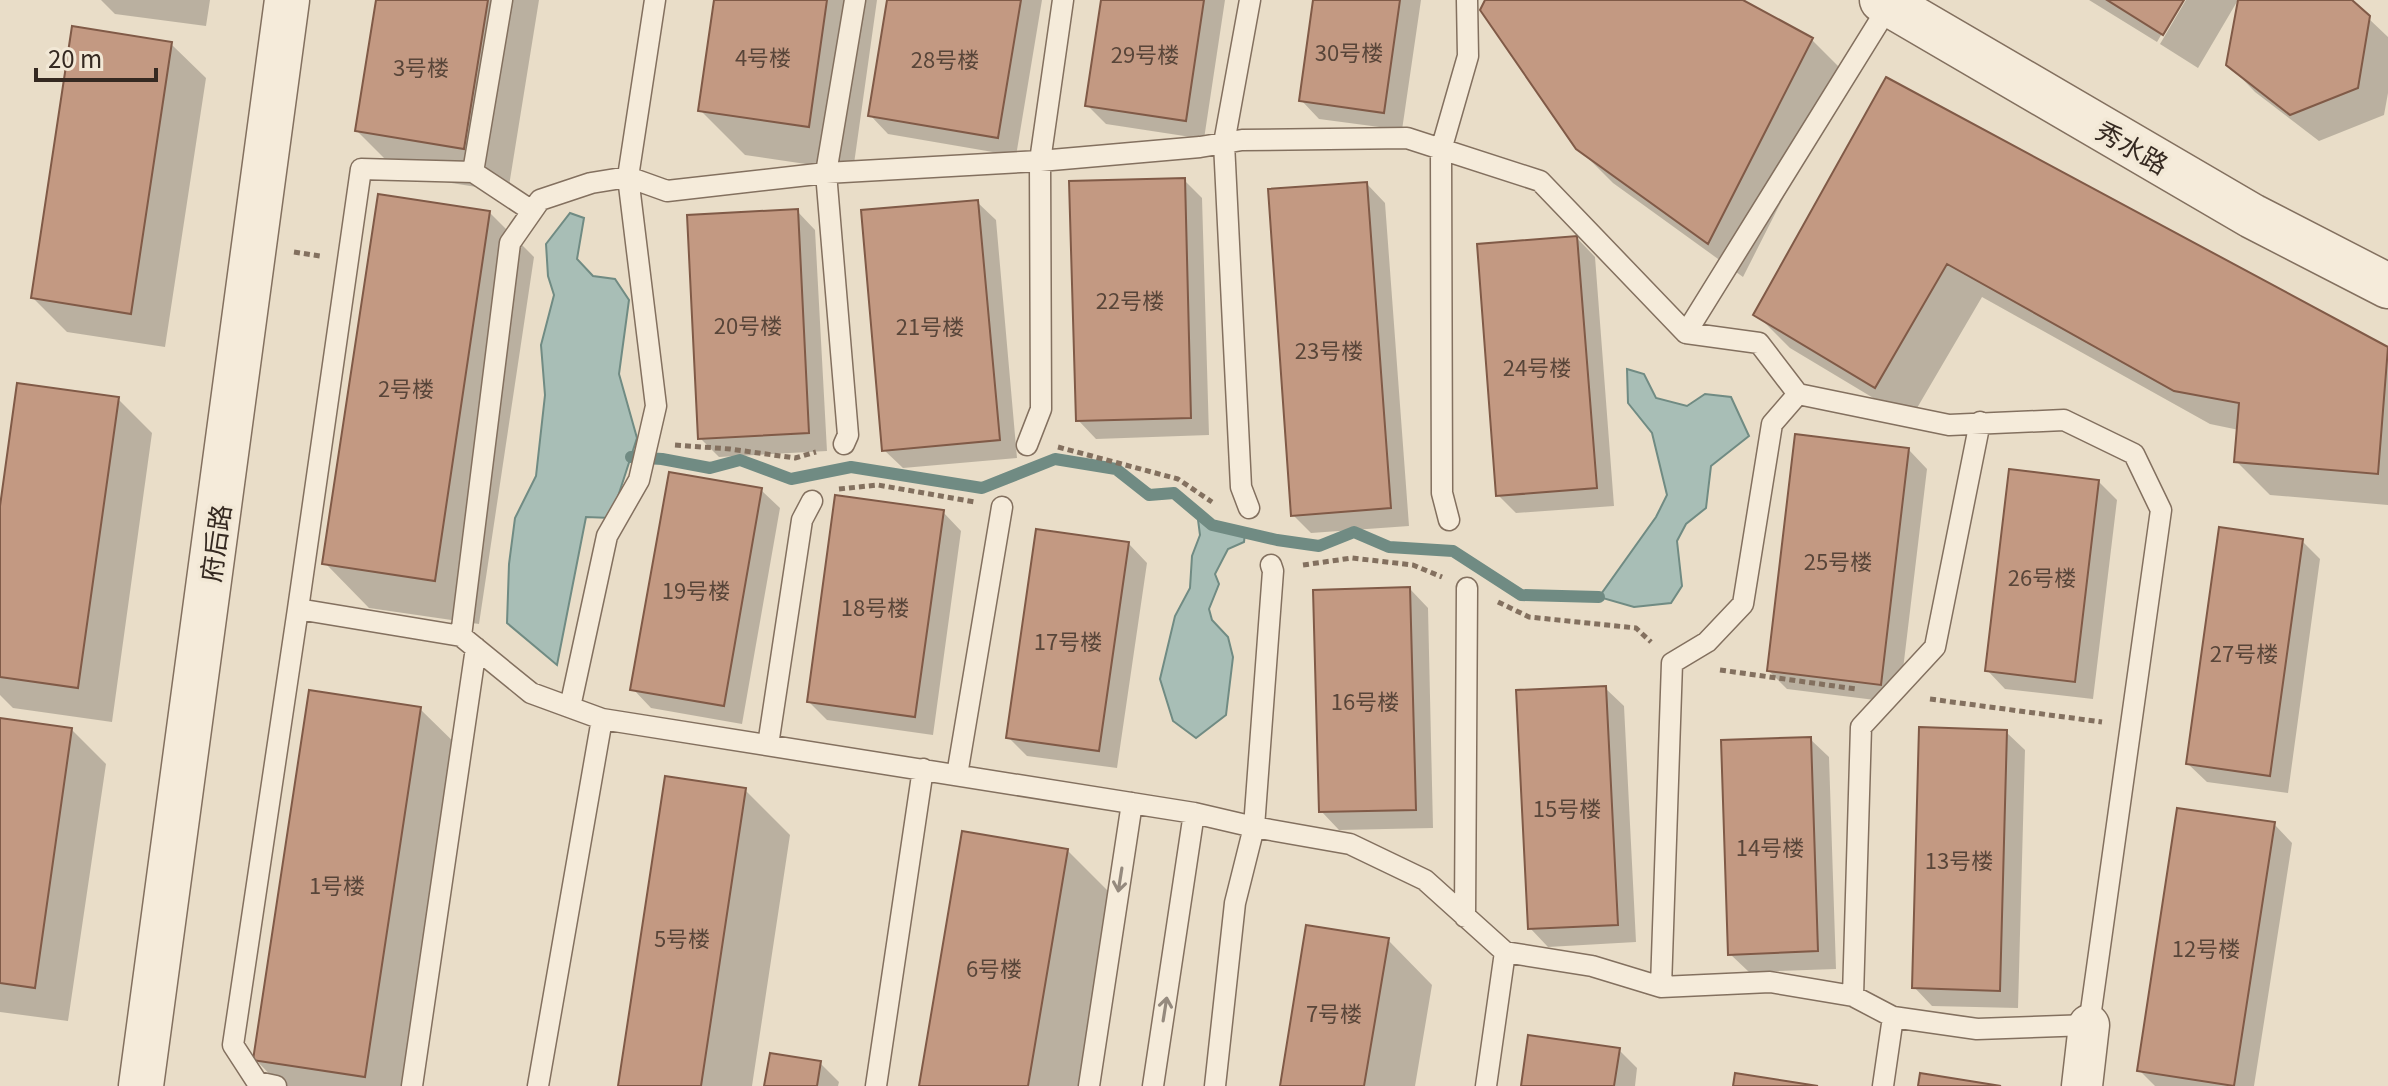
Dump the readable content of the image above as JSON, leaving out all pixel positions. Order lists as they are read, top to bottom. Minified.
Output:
{"streets":{"street":["秀水路","府后路"]},"house_numbers":["30号楼","29号楼","4号楼","28号楼","3号楼","22号楼","20号楼","21号楼","23号楼","24号楼","2号楼","25号楼","26号楼","19号楼","18号楼","17号楼","27号楼","16号楼","15号楼","14号楼","13号楼","1号楼","5号楼","12号楼","6号楼","7号楼"],"scale_bar":"20 m"}
